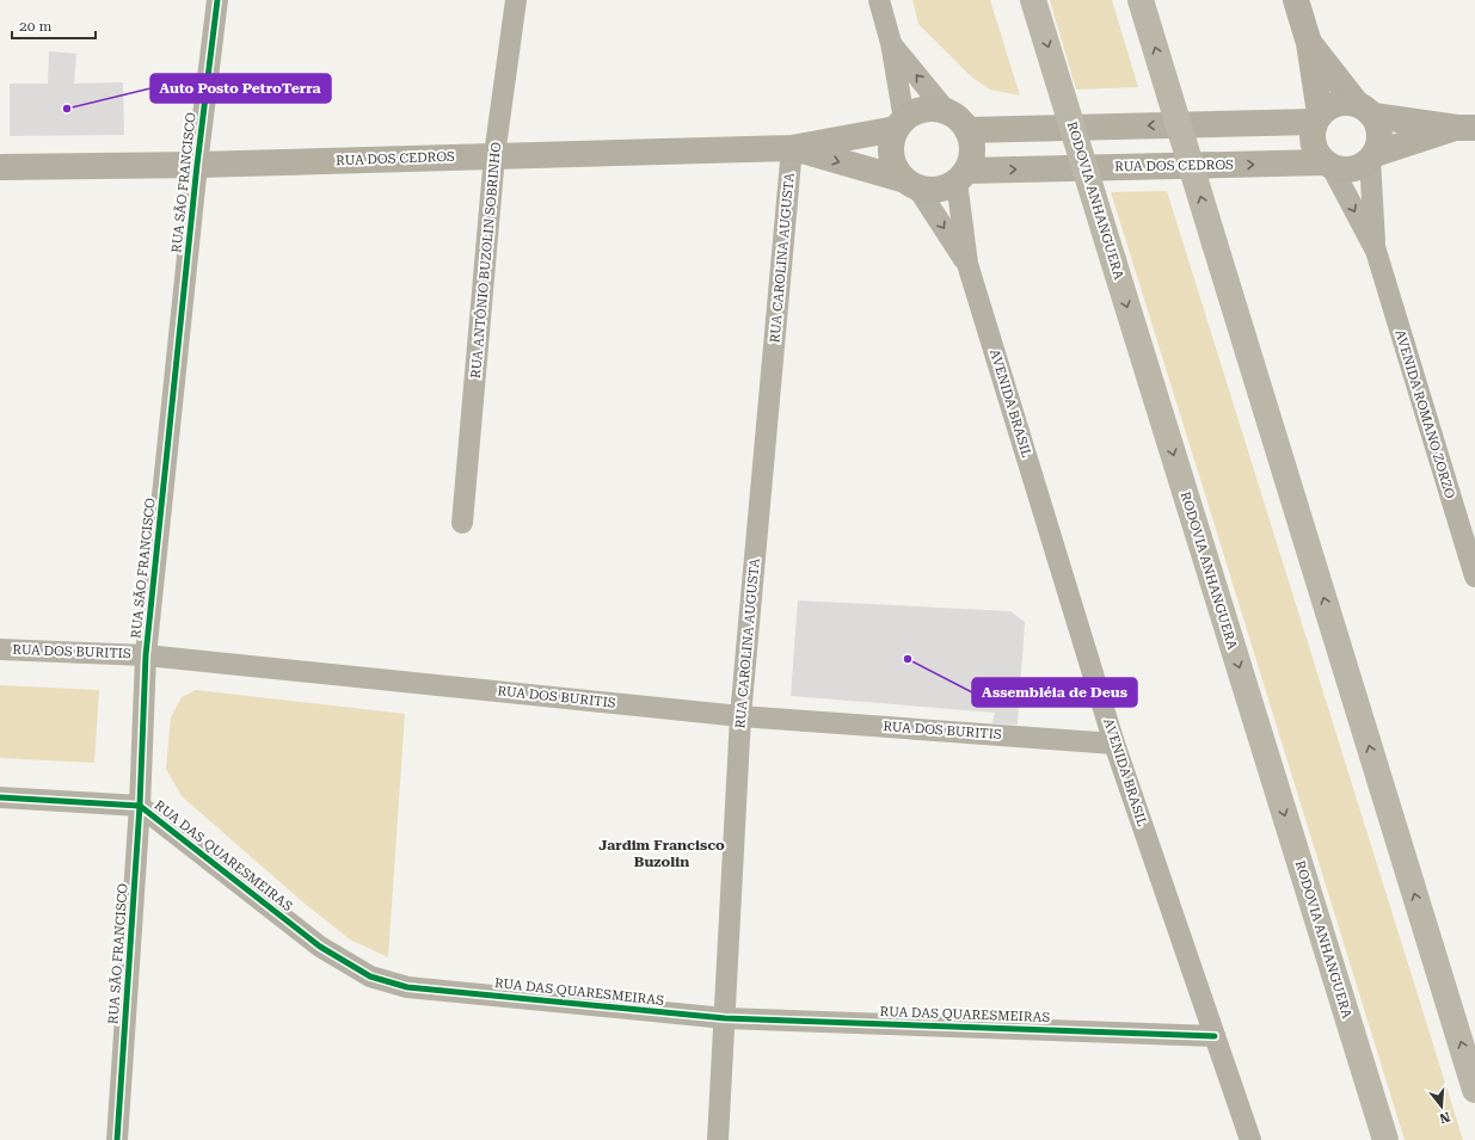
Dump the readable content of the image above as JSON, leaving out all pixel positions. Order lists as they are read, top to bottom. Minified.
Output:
{"streets":{"highway":["RODOVIA ANHANGUERA"],"street":["RUA DOS CEDROS","RUA SÃO FRANCISCO","RUA CAROLINA AUGUSTA","RUA ANTÔNIO BUZOLIN SOBRINHO","AVENIDA BRASIL","AVENIDA ROMANO ZORZO","RUA DOS BURITIS","RUA DAS QUARESMEIRAS"]},"crossings":[["RUA DOS CEDROS","RUA SÃO FRANCISCO"],["RUA DOS CEDROS","RUA CAROLINA AUGUSTA"],["RUA DOS CEDROS","RUA ANTÔNIO BUZOLIN SOBRINHO"],["RUA DOS CEDROS","AVENIDA BRASIL"],["RUA DOS CEDROS","AVENIDA ROMANO ZORZO"],["RUA SÃO FRANCISCO","RUA DOS BURITIS"],["RUA SÃO FRANCISCO","RUA DAS QUARESMEIRAS"],["RUA CAROLINA AUGUSTA","RUA DOS BURITIS"],["RUA CAROLINA AUGUSTA","RUA DAS QUARESMEIRAS"],["AVENIDA BRASIL","RUA DOS BURITIS"],["AVENIDA BRASIL","RUA DAS QUARESMEIRAS"]],"districts":["Jardim Francisco Buzolin"],"places":["Auto Posto PetroTerra","Assembléia de Deus"],"scale_bar":"20 m","north":"bottom"}
